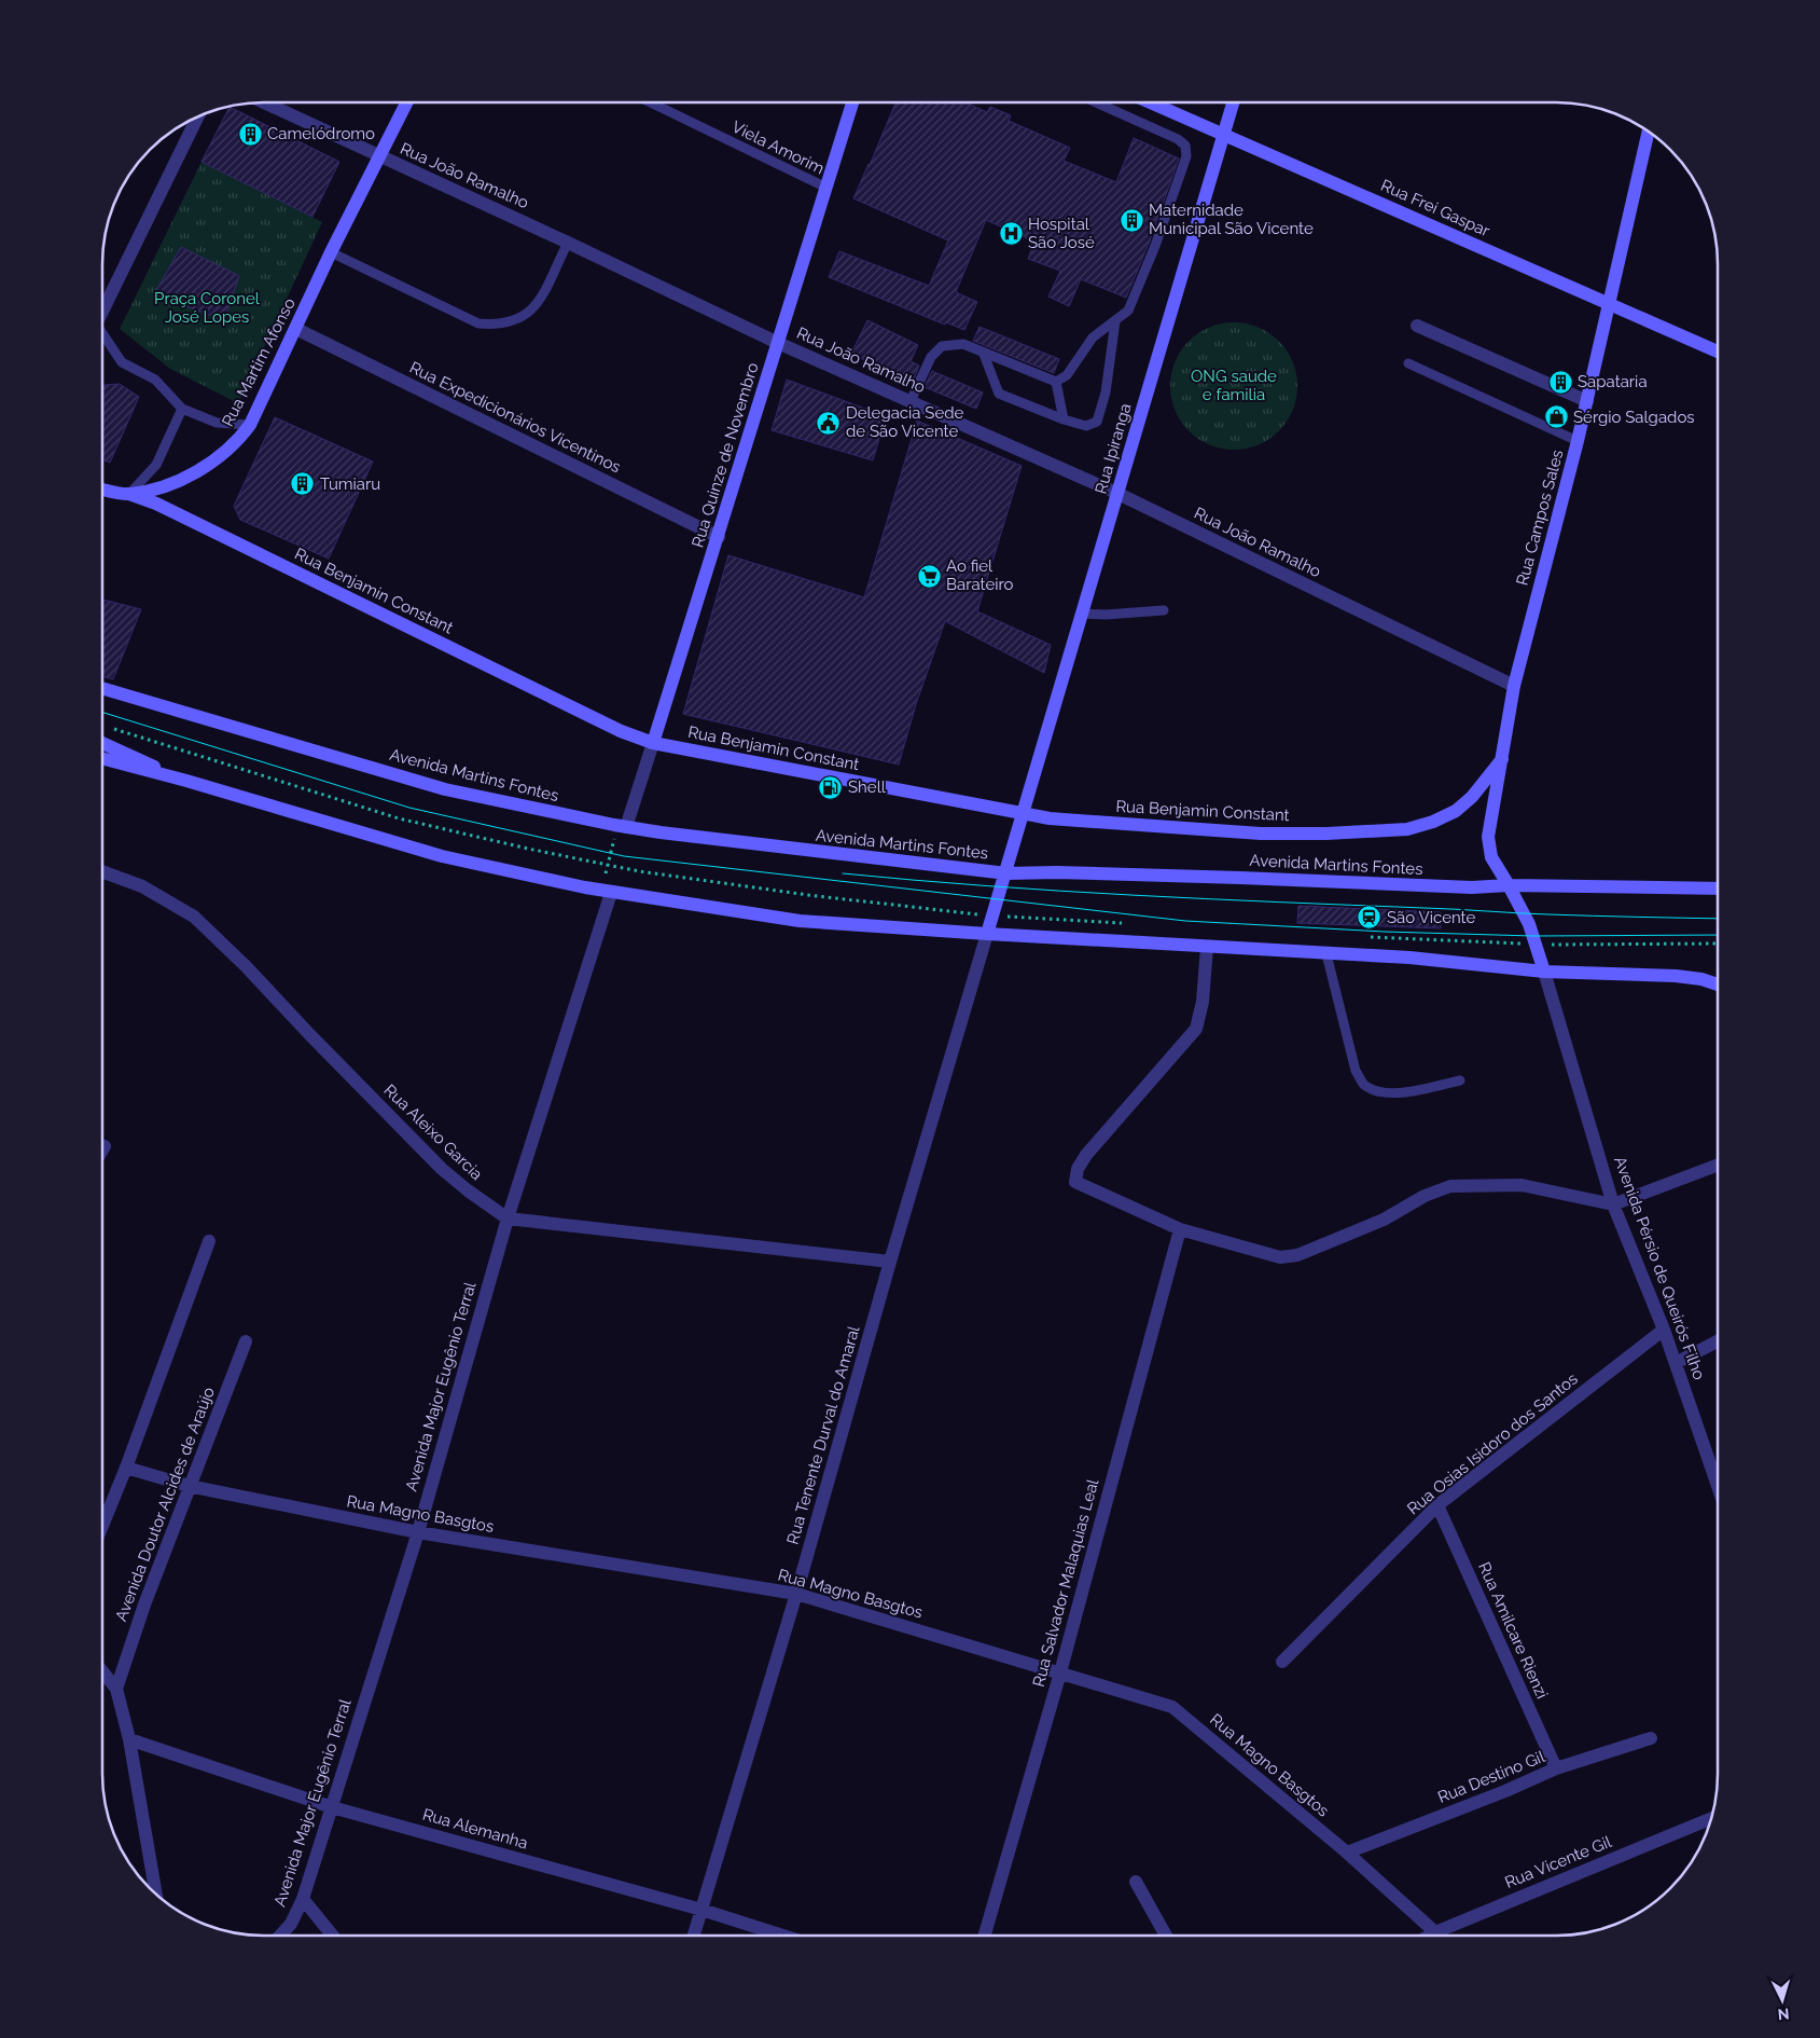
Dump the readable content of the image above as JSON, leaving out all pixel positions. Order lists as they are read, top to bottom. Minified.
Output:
{"streets":{"main road":["Rua Frei Gaspar","Rua Martim Afonso","Rua Ipiranga","Rua Quinze de Novembro","Rua Campos Sales","Rua Benjamin Constant","Avenida Martins Fontes"],"street":["Rua João Ramalho","Rua Expedicionários Vicentinos","Rua Aleixo Garcia","Avenida Pérsio de Queirós Filho","Avenida Major Eugênio Terral","Rua Tenente Durval do Amaral","Rua Osias Isidoro dos Santos","Avenida Doutor Alcides de Araújo","Rua Magno Basgtos","Rua Salvador Malaquias Leal","Rua Amilcare Rienzi","Rua Destino Gil","Rua Alemanha","Rua Vicente Gil"],"lane":["Viela Amorim"]},"crossings":[["Viela Amorim","Rua Quinze de Novembro"],["Rua João Ramalho","Rua Martim Afonso"],["Rua João Ramalho","Rua Ipiranga"],["Rua João Ramalho","Rua Quinze de Novembro"],["Rua João Ramalho","Rua Campos Sales"],["Rua Frei Gaspar","Rua Ipiranga"],["Rua Frei Gaspar","Rua Campos Sales"],["Rua Martim Afonso","Rua Expedicionários Vicentinos"],["Rua Martim Afonso","Rua Benjamin Constant"],["Rua Expedicionários Vicentinos","Rua Quinze de Novembro"],["Rua Ipiranga","Rua Benjamin Constant"],["Rua Quinze de Novembro","Rua Benjamin Constant"],["Rua Quinze de Novembro","Avenida Martins Fontes"],["Rua Campos Sales","Rua Benjamin Constant"],["Rua Campos Sales","Avenida Martins Fontes"],["Rua Campos Sales","Avenida Pérsio de Queirós Filho"],["Rua Aleixo Garcia","Avenida Major Eugênio Terral"],["Rua Aleixo Garcia","Rua Tenente Durval do Amaral"],["Avenida Pérsio de Queirós Filho","Rua Osias Isidoro dos Santos"],["Avenida Major Eugênio Terral","Rua Magno Basgtos"],["Avenida Major Eugênio Terral","Rua Alemanha"],["Rua Tenente Durval do Amaral","Rua Magno Basgtos"],["Rua Tenente Durval do Amaral","Rua Alemanha"],["Rua Osias Isidoro dos Santos","Rua Amilcare Rienzi"],["Avenida Doutor Alcides de Araújo","Rua Magno Basgtos"],["Rua Magno Basgtos","Rua Salvador Malaquias Leal"],["Rua Magno Basgtos","Rua Destino Gil"],["Rua Magno Basgtos","Rua Vicente Gil"],["Rua Amilcare Rienzi","Rua Destino Gil"]],"parks":["Praça Coronel José Lopes","ONG saude e familia"],"places":{"building":["Camelódromo","Maternidade Municipal São Vicente","Sapataria","Tumiaru"],"hospital":["Hospital São José"],"shop":["Sérgio Salgados"],"public building":["Delegacia Sede de São Vicente"],"supermarket":["Ao fiel Barateiro"],"fuel station":["Shell"],"station":["São Vicente"]},"north":"bottom"}
